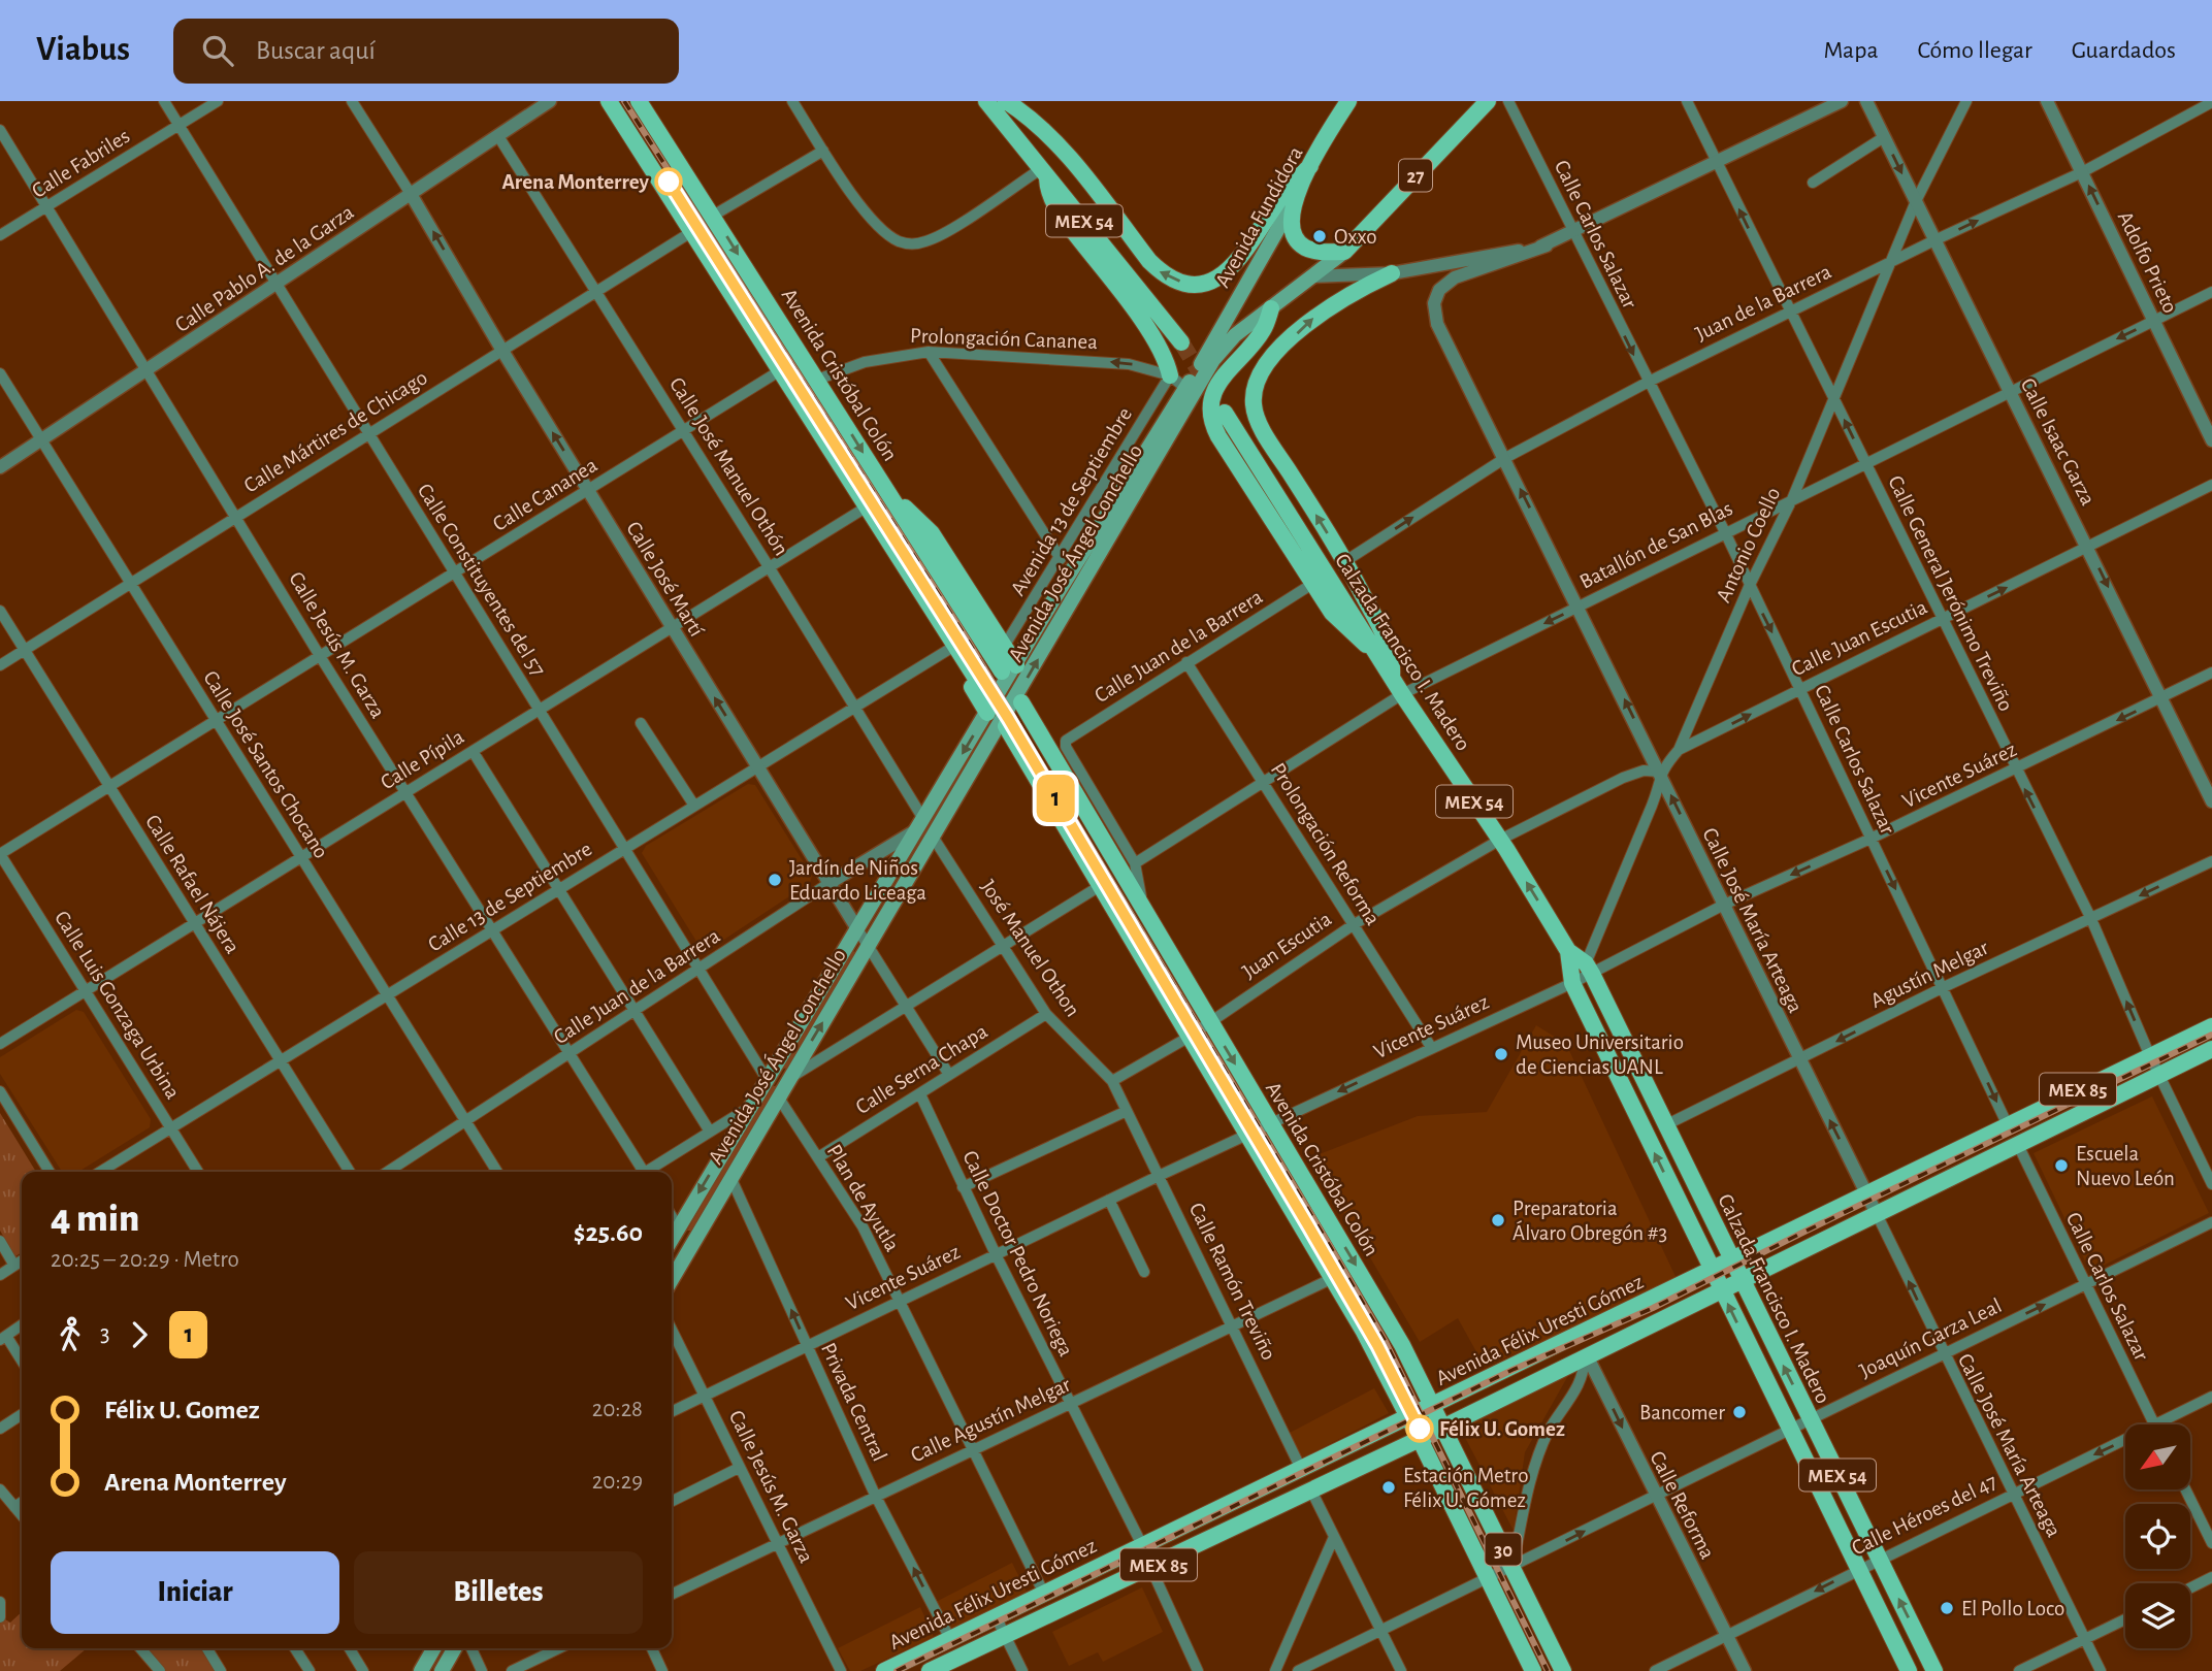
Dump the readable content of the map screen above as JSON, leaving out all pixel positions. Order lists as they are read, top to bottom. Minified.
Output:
{"streets":{"main road":["27","Avenida Fundidora","MEX 54","Avenida Cristóbal Colón","Avenida José Ángel Conchello","Calzada Francisco I. Madero","MEX 85","Avenida Félix Uresti Gómez","30"],"street":["Calle Fabriles","Calle Carlos Salazar","Adolfo Prieto","Calle Pablo A. de la Garza","Juan de la Barrera","Prolongación Cananea","Calle Mártires de Chicago","Calle Isaac Garza","Calle José Manuel Othón","Calle Cananea","Avenida 13 de Septiembre","Batallón de San Blas","Antonio Coello","Calle José Martí","Calle Constituyentes del 57","Calle General Jerónimo Treviño","Calle Juan Escutia","Calle Jesús M. Garza","Calle Juan de la Barrera","Calle Pípila","Calle José Santos Chocano","Vicente Suárez","Prolongación Reforma","Calle Rafael Nájera","Calle 13 de Septiembre","Calle José María Arteaga","Juan Escutia","José Manuel Othon","Agustín Melgar","Calle Luis Gonzaga Urbina","Calle Serna Chapa","Plan de Ayutla","Calle Doctor Pedro Noriega","Calle Ramón Treviño","Joaquín Garza Leal","Privada Central","Calle Agustín Melgar","Calle Reforma","Calle Héroes del 47"]},"crossings":[["Calle Fabriles","Calle Constituyentes del 57"],["Calle Fabriles","Calle Jesús M. Garza"],["27","Avenida José Ángel Conchello"],["Avenida Fundidora","Avenida José Ángel Conchello"],["Calle Carlos Salazar","Juan de la Barrera"],["Calle Carlos Salazar","Batallón de San Blas"],["Calle Carlos Salazar","Antonio Coello"],["Calle Carlos Salazar","Calle Juan Escutia"],["Calle Carlos Salazar","Vicente Suárez"],["Calle Carlos Salazar","Agustín Melgar"],["Calle Carlos Salazar","Avenida Félix Uresti Gómez"],["Calle Carlos Salazar","Joaquín Garza Leal"],["Adolfo Prieto","Juan de la Barrera"],["Adolfo Prieto","Batallón de San Blas"],["Calle Pablo A. de la Garza","Calle José Manuel Othón"],["Calle Pablo A. de la Garza","Calle José Martí"],["Calle Pablo A. de la Garza","Calle Constituyentes del 57"],["Calle Pablo A. de la Garza","Calle Jesús M. Garza"],["Calle Pablo A. de la Garza","Calle José Santos Chocano"],["Juan de la Barrera","Calle Isaac Garza"],["Juan de la Barrera","Antonio Coello"],["Juan de la Barrera","Calle General Jerónimo Treviño"],["Juan de la Barrera","Calle José María Arteaga"],["Prolongación Cananea","Avenida Cristóbal Colón"],["Prolongación Cananea","Avenida 13 de Septiembre"],["Prolongación Cananea","Avenida José Ángel Conchello"],["Avenida Cristóbal Colón","Avenida José Ángel Conchello"],["Avenida Cristóbal Colón","Vicente Suárez"],["Avenida Cristóbal Colón","Juan Escutia"],["Avenida Cristóbal Colón","Avenida Félix Uresti Gómez"],["Avenida Cristóbal Colón","Joaquín Garza Leal"],["Calle Mártires de Chicago","Calle José Manuel Othón"],["Calle Mártires de Chicago","Calle José Martí"],["Calle Mártires de Chicago","Calle Constituyentes del 57"],["Calle Mártires de Chicago","Calle Jesús M. Garza"],["Calle Mártires de Chicago","Calle José Santos Chocano"],["Calle Mártires de Chicago","Calle Rafael Nájera"],["Calle Isaac Garza","Batallón de San Blas"],["Calle Isaac Garza","Antonio Coello"],["Calle Isaac Garza","Calle Juan Escutia"],["Calle Isaac Garza","Vicente Suárez"],["Calle José Manuel Othón","Calle Cananea"],["Calle José Manuel Othón","Avenida José Ángel Conchello"],["Calle José Manuel Othón","Calle Juan de la Barrera"],["Calle José Manuel Othón","Calle Pípila"],["Calle José Manuel Othón","Calle 13 de Septiembre"],["Calle Cananea","Calle José Martí"],["Calle Cananea","Calle Constituyentes del 57"],["Calle Cananea","Calle Jesús M. Garza"],["Calle Cananea","Calle José Santos Chocano"],["Calle Cananea","Calle Rafael Nájera"],["Calle Cananea","Calle Luis Gonzaga Urbina"],["Batallón de San Blas","Antonio Coello"],["Batallón de San Blas","Calle General Jerónimo Treviño"],["Batallón de San Blas","Calle Juan de la Barrera"],["Batallón de San Blas","Calzada Francisco I. Madero"],["Batallón de San Blas","Prolongación Reforma"],["Batallón de San Blas","Calle José María Arteaga"],["Antonio Coello","Calle General Jerónimo Treviño"],["Antonio Coello","Calle Juan Escutia"],["Antonio Coello","Calzada Francisco I. Madero"],["Antonio Coello","Vicente Suárez"],["Antonio Coello","Calle José María Arteaga"],["Avenida José Ángel Conchello","Calle José Martí"],["Avenida José Ángel Conchello","Calle Constituyentes del 57"],["Avenida José Ángel Conchello","Calle Juan de la Barrera"],["Avenida José Ángel Conchello","José Manuel Othon"],["Avenida José Ángel Conchello","Plan de Ayutla"],["Avenida José Ángel Conchello","Privada Central"],["Avenida José Ángel Conchello","30"],["Calle José Martí","Calle Juan de la Barrera"],["Calle José Martí","Calle Pípila"],["Calle José Martí","Calle 13 de Septiembre"],["Calle José Martí","Calle Serna Chapa"],["Calle Constituyentes del 57","Calle Juan de la Barrera"],["Calle Constituyentes del 57","Calle Pípila"],["Calle Constituyentes del 57","Calle 13 de Septiembre"],["Calle General Jerónimo Treviño","Calle Juan Escutia"],["Calle General Jerónimo Treviño","Vicente Suárez"],["Calle General Jerónimo Treviño","Agustín Melgar"],["Calle General Jerónimo Treviño","Avenida Félix Uresti Gómez"],["Calle Jesús M. Garza","Calle Juan de la Barrera"],["Calle Jesús M. Garza","Calle Pípila"],["Calle Jesús M. Garza","Vicente Suárez"],["Calle Jesús M. Garza","Calle 13 de Septiembre"],["Calle Jesús M. Garza","Calle Agustín Melgar"],["Calle Juan de la Barrera","Calle José Santos Chocano"],["Calle Juan de la Barrera","Prolongación Reforma"],["Calzada Francisco I. Madero","Vicente Suárez"],["Calzada Francisco I. Madero","Juan Escutia"],["Calzada Francisco I. Madero","Agustín Melgar"],["Calzada Francisco I. Madero","Avenida Félix Uresti Gómez"],["Calzada Francisco I. Madero","Joaquín Garza Leal"],["Calzada Francisco I. Madero","Calle Héroes del 47"],["Calle Pípila","Calle José Santos Chocano"],["Calle Pípila","Calle Rafael Nájera"],["Calle Pípila","Calle Luis Gonzaga Urbina"],["Calle José Santos Chocano","Calle 13 de Septiembre"],["Vicente Suárez","Prolongación Reforma"],["Vicente Suárez","Calle José María Arteaga"],["Vicente Suárez","Plan de Ayutla"],["Vicente Suárez","Calle Doctor Pedro Noriega"],["Vicente Suárez","Calle Ramón Treviño"],["Vicente Suárez","Privada Central"],["Vicente Suárez","30"],["Prolongación Reforma","Juan Escutia"],["Calle Rafael Nájera","Calle 13 de Septiembre"],["Calle 13 de Septiembre","Calle Luis Gonzaga Urbina"],["Calle José María Arteaga","Agustín Melgar"],["Calle José María Arteaga","Avenida Félix Uresti Gómez"],["Calle José María Arteaga","Joaquín Garza Leal"],["Calle José María Arteaga","Calle Héroes del 47"],["José Manuel Othon","Calle Serna Chapa"],["José Manuel Othon","Calle Ramón Treviño"],["Calle Serna Chapa","Plan de Ayutla"],["Calle Serna Chapa","Calle Doctor Pedro Noriega"],["Plan de Ayutla","Avenida Félix Uresti Gómez"],["Plan de Ayutla","Calle Agustín Melgar"],["Calle Doctor Pedro Noriega","Avenida Félix Uresti Gómez"],["Calle Doctor Pedro Noriega","Calle Agustín Melgar"],["Calle Ramón Treviño","Avenida Félix Uresti Gómez"],["Calle Ramón Treviño","Calle Agustín Melgar"],["Avenida Félix Uresti Gómez","Privada Central"],["Avenida Félix Uresti Gómez","Calle Reforma"],["Avenida Félix Uresti Gómez","30"],["Joaquín Garza Leal","Calle Reforma"],["Joaquín Garza Leal","30"],["Privada Central","Calle Agustín Melgar"],["Calle Agustín Melgar","30"],["Calle Reforma","Calle Héroes del 47"]],"one_way":["Calle Carlos Salazar","Adolfo Prieto","Juan de la Barrera","Prolongación Cananea","Calle José Martí","Calle General Jerónimo Treviño","Calle Juan Escutia","Calle José María Arteaga","Agustín Melgar","Privada Central","Calle Reforma","Calle Héroes del 47"],"places":["Arena Monterrey","Oxxo","Jardín de Niños Eduardo Liceaga","Museo Universitario de Ciencias UANL","Escuela Nuevo León","Preparatoria Álvaro Obregón #3","Bancomer","Félix U. Gomez","Estación Metro Félix U. Gómez","El Pollo Loco"],"lines":["metro line 1"],"north":"bottom left","page":{"header":"Viabus","search":"Buscar aquí","nav":["Mapa","Cómo llegar","Guardados"],"on_map":"1","heading":["4 min","20:25 – 20:29 · Metro","$25.60"],"legs":["3","1"],"list":[{"name":"Félix U. Gomez","value":"20:28"},{"name":"Arena Monterrey","value":"20:29"}],"buttons":["Iniciar","Billetes"]}}
